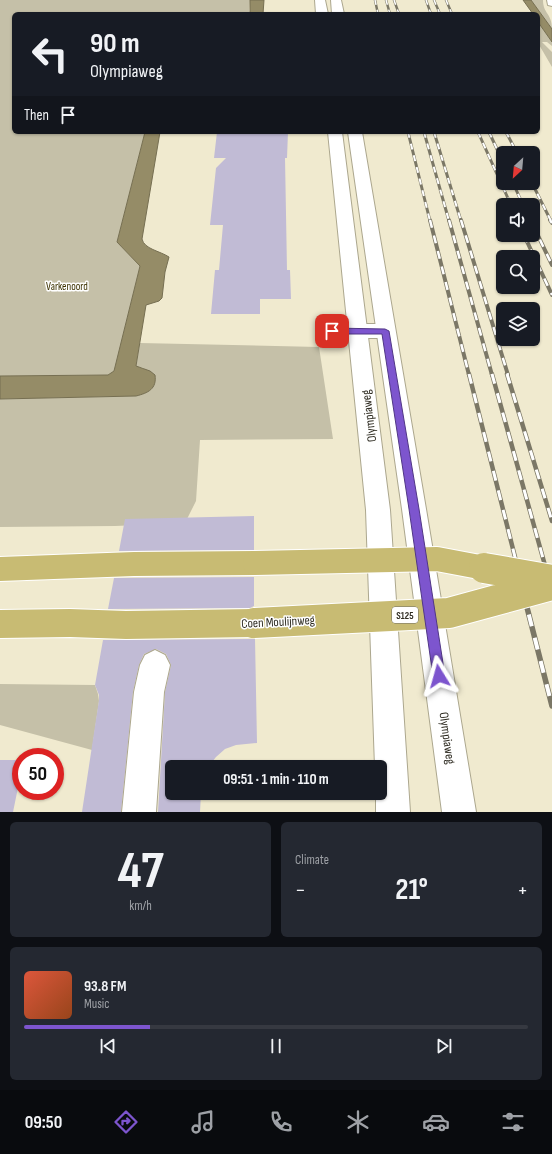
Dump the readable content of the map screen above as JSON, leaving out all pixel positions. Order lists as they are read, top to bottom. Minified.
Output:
{"streets":{"main road":["Olympiaweg","S125","Coen Moulijnweg"]},"parks":["Varkenoord"],"north":"bottom left","page":{"turn":["90 m","Olympiaweg"],"then":"Then","limit":"50","trip":"09:51 · 1 min · 110 m","tile":[["47","km/h"],"Climate"],"heat":["−","21°","+"],"song":["93.8 FM","Music"],"tabs":"09:50"}}
